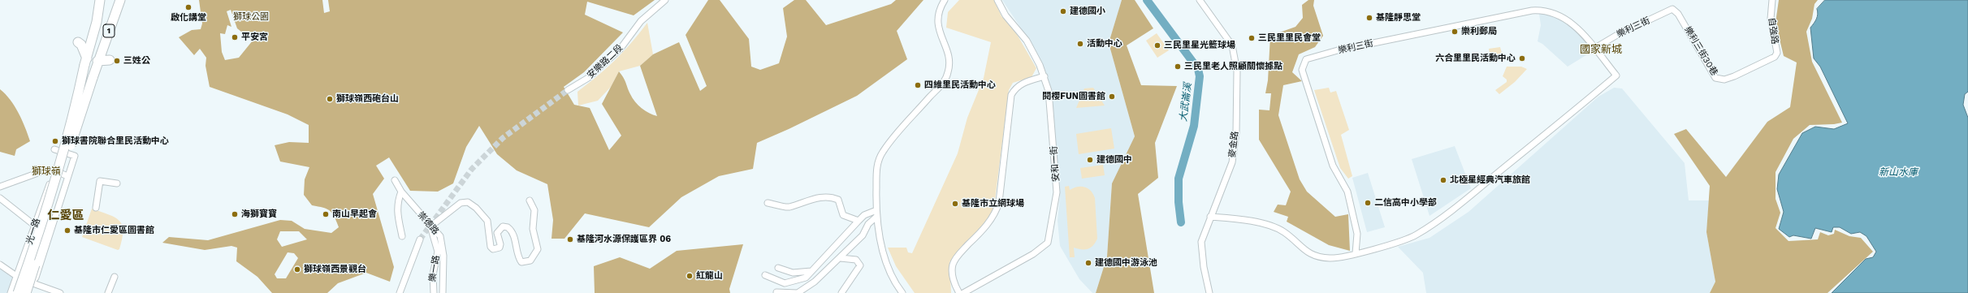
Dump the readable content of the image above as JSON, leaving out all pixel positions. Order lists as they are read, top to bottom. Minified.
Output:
{"streets":{"highway":["1"],"street":["樂利三街","自強路","樂利三街30巷","安樂路二段","麥金路","安和一街","崇德路","光一路","樂一路"]},"crossings":[["樂利三街","樂利三街30巷"],["樂利三街","麥金路"],["自強路","樂利三街30巷"],["崇德路","樂一路"]],"districts":["國家新城","獅球嶺","仁愛區"],"water":["大武崙溪","新山水庫"],"parks":["獅球公園"],"places":["啟化講堂","建德國小","基隆靜思堂","樂利郵局","平安宮","三民里里民會堂","活動中心","三民里星光籃球場","六合里里民活動中心","三姓公","三民里老人照顧關懷據點","四維里民活動中心","閱櫻FUN圖書館","獅球嶺西砲台山","獅球書院聯合里民活動中心","建德國中","北極星經典汽車旅館","二信高中小學部","基隆市立網球場","海獅寶寶","南山早起會","基隆市仁愛區圖書館","基隆河水源保護區界 06","建德國中游泳池","獅球嶺西景觀台","紅龍山"]}
